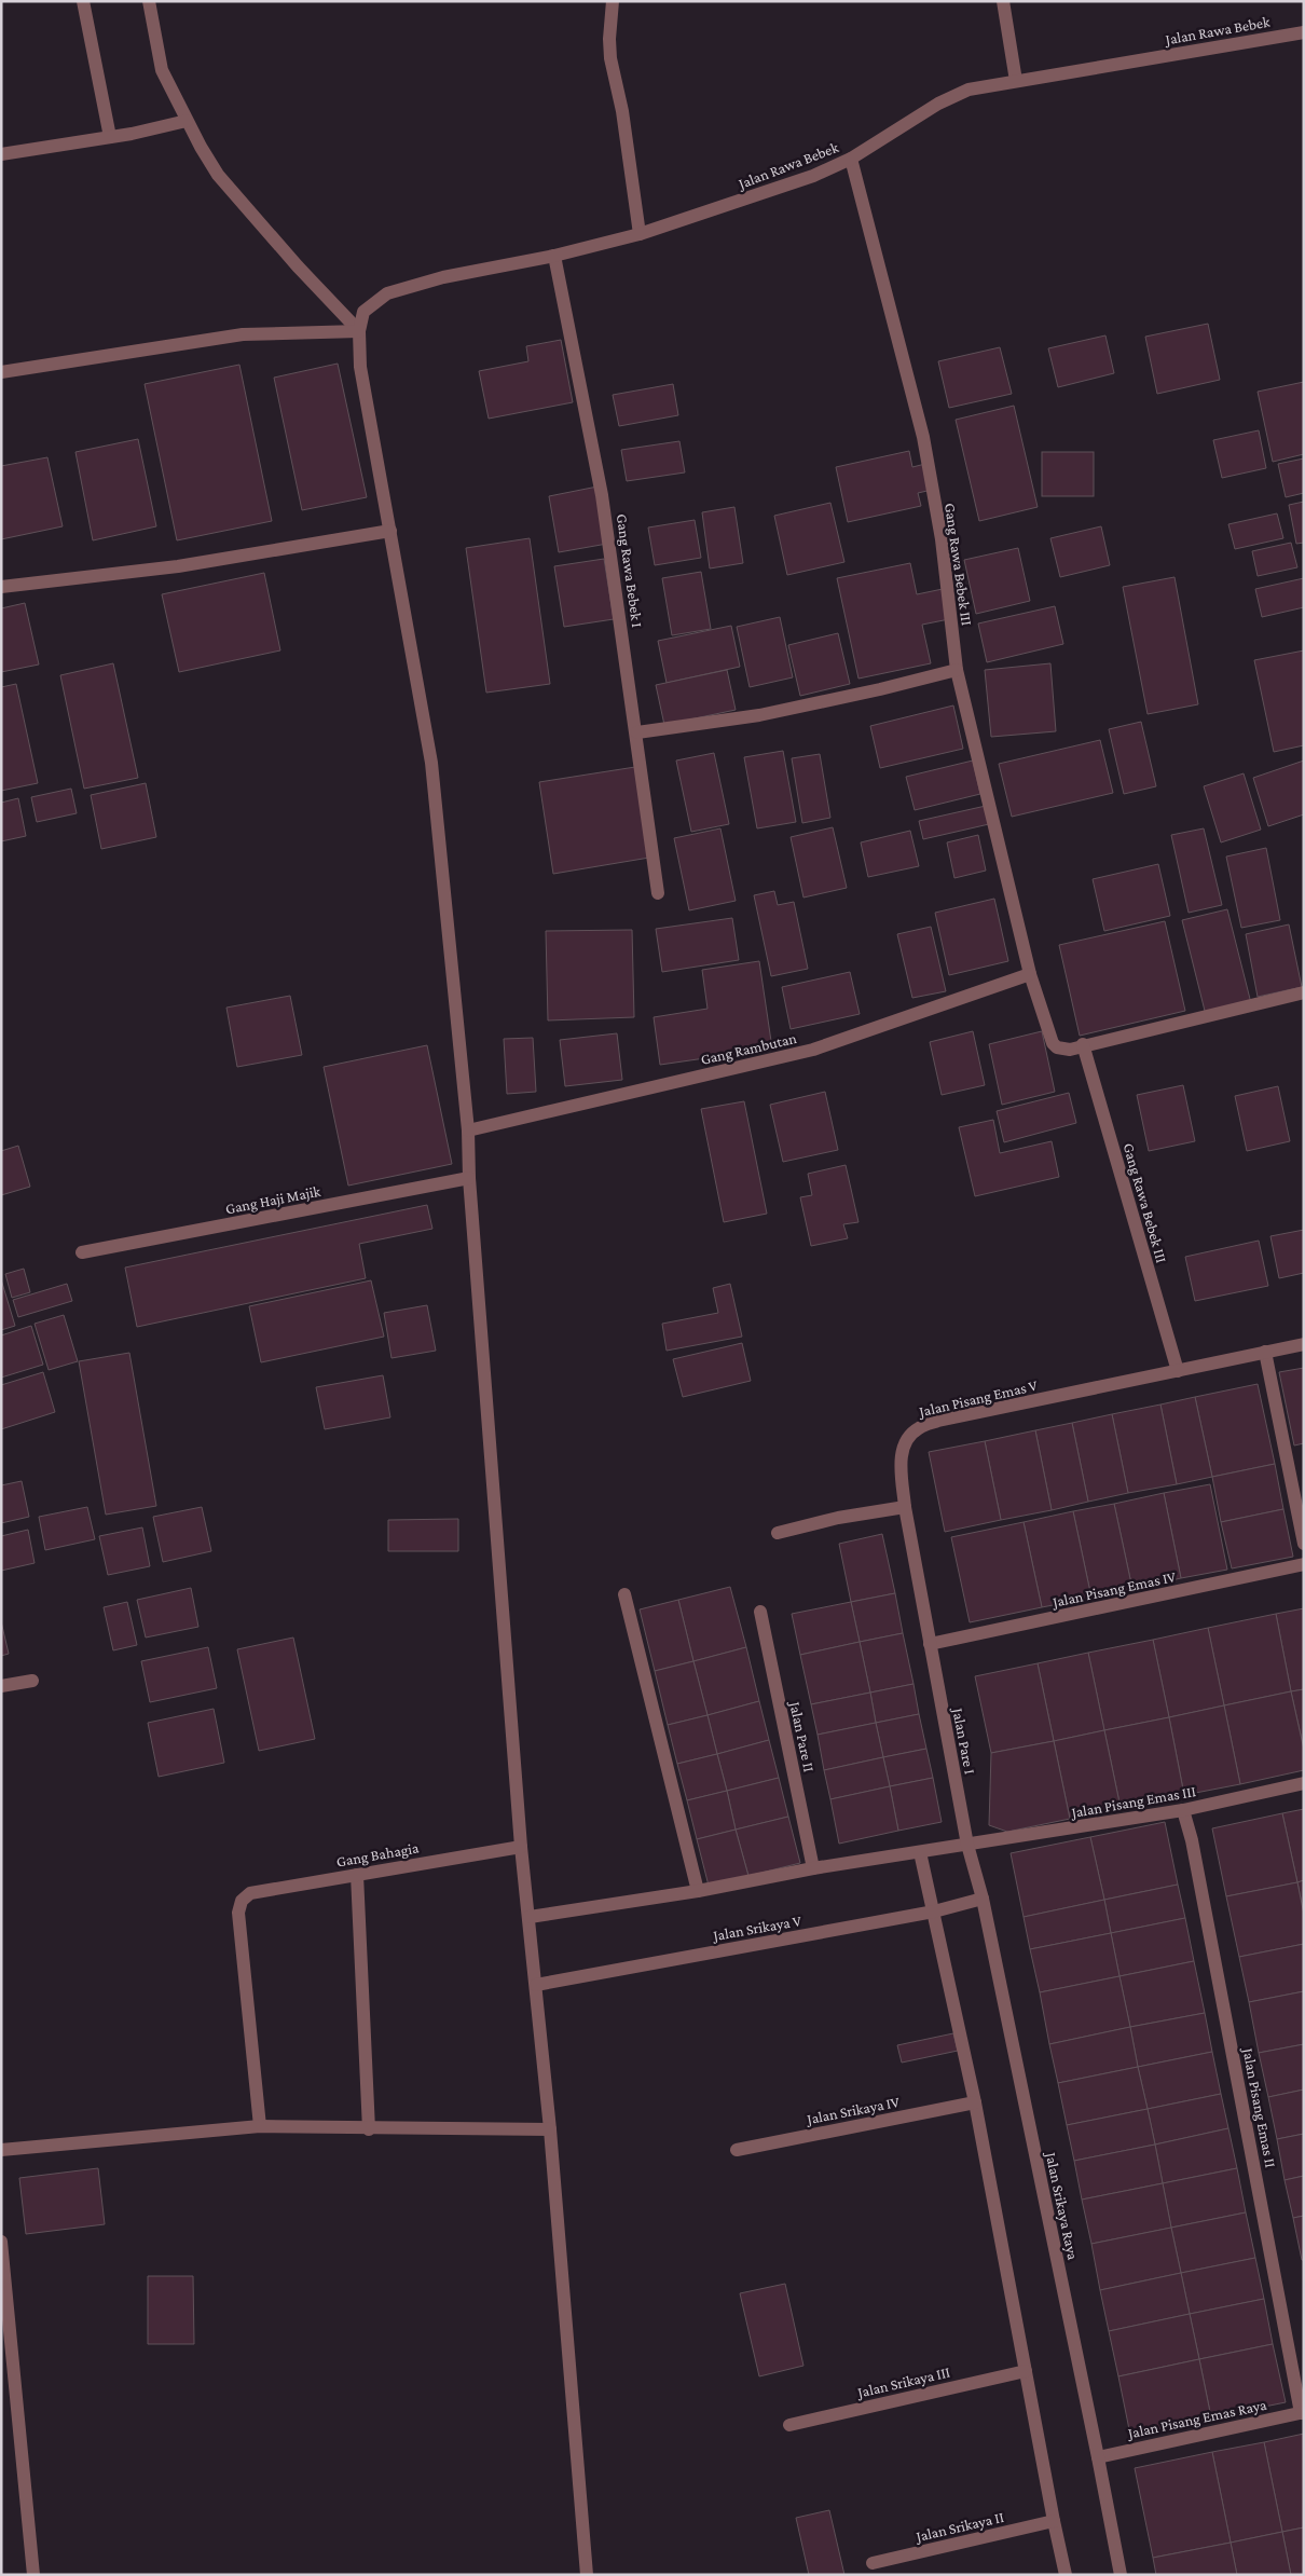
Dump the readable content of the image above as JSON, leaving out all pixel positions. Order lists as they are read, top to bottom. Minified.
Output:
{"streets":{"street":["Jalan Rawa Bebek","Gang Rawa Bebek III","Gang Rawa Bebek I","Gang Rambutan","Gang Haji Majik","Jalan Pisang Emas V","Jalan Pisang Emas IV","Jalan Pare II","Jalan Pare I","Jalan Pisang Emas III","Gang Bahagia","Jalan Srikaya V","Jalan Pisang Emas II","Jalan Srikaya IV","Jalan Srikaya Raya","Jalan Srikaya III","Jalan Pisang Emas Raya","Jalan Srikaya II"]},"crossings":[["Jalan Rawa Bebek","Gang Rawa Bebek III"],["Jalan Rawa Bebek","Gang Rawa Bebek I"],["Gang Rawa Bebek III","Gang Rambutan"],["Gang Rawa Bebek III","Jalan Pisang Emas V"],["Jalan Pisang Emas V","Jalan Pisang Emas IV"],["Jalan Pisang Emas V","Jalan Pare I"],["Jalan Pisang Emas IV","Jalan Pare I"],["Jalan Pare I","Jalan Pisang Emas III"],["Jalan Pare I","Jalan Srikaya Raya"],["Jalan Pisang Emas III","Jalan Pisang Emas II"],["Jalan Pisang Emas III","Jalan Srikaya Raya"],["Jalan Srikaya V","Jalan Srikaya Raya"],["Jalan Pisang Emas II","Jalan Pisang Emas Raya"],["Jalan Srikaya Raya","Jalan Pisang Emas Raya"]]}
